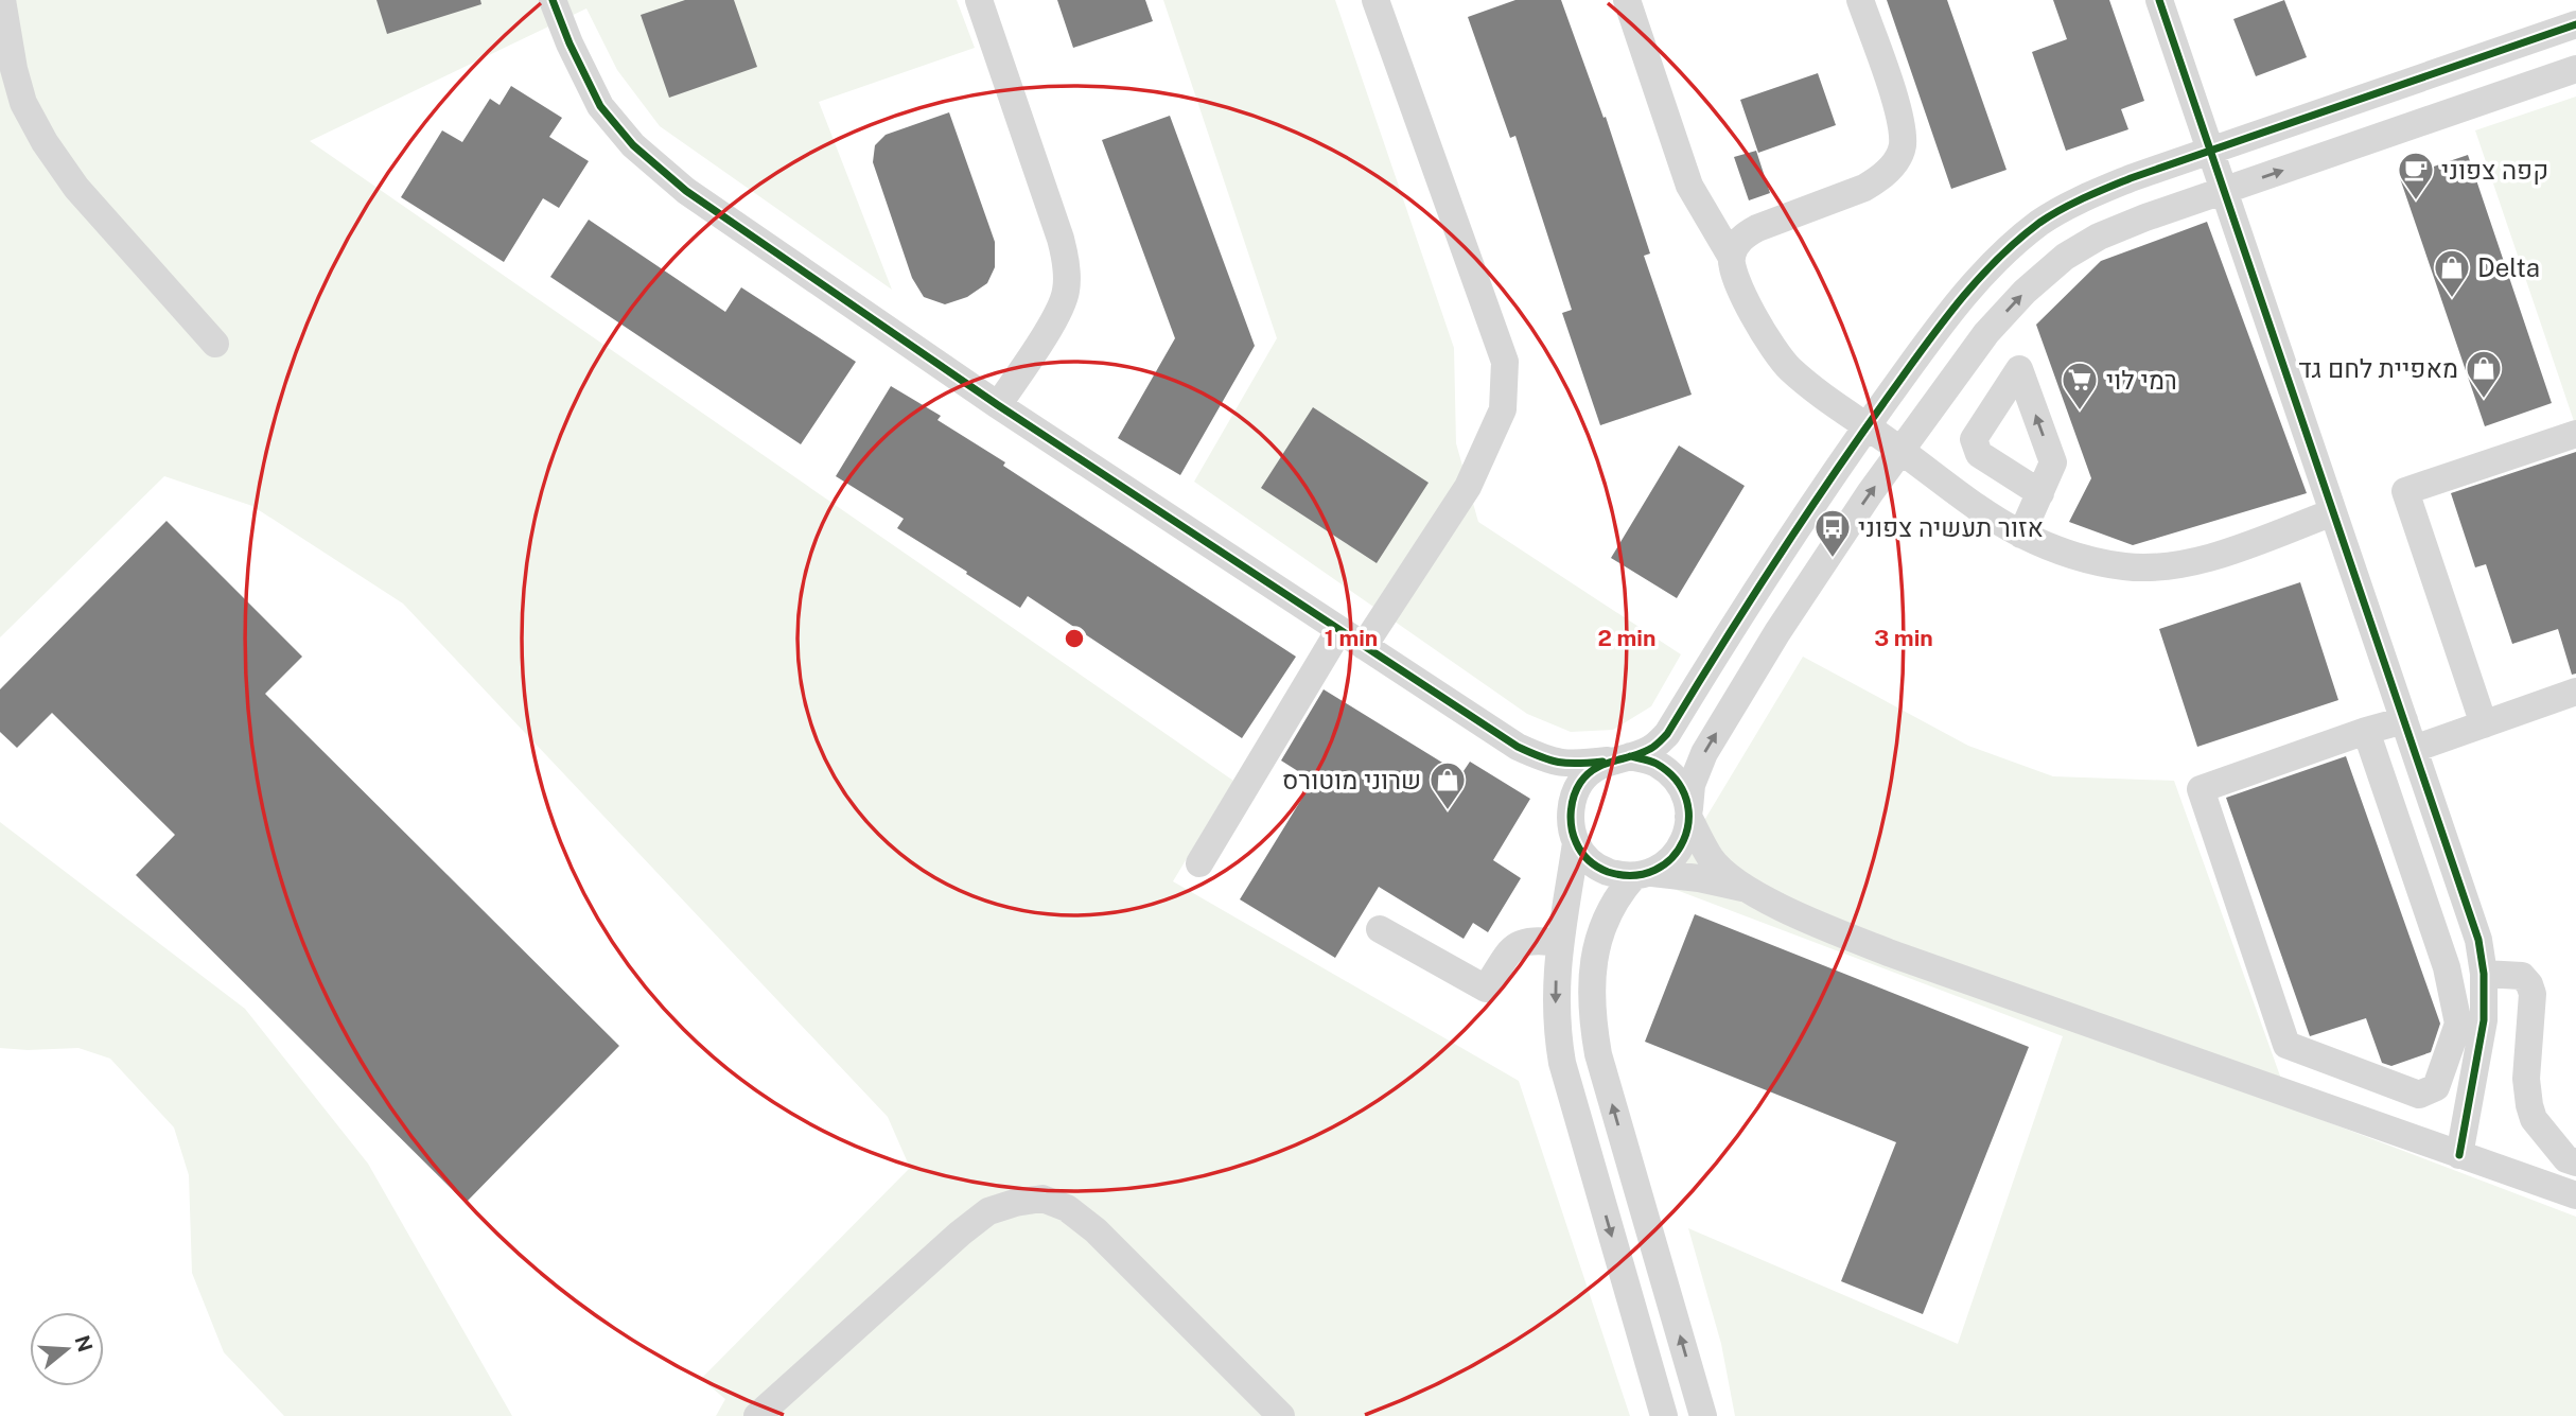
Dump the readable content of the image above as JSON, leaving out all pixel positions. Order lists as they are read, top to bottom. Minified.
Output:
{"places":{"cafe":["קפה צפוני"],"shop":["Delta","מאפיית לחם גד","שרוני מוטורס"],"supermarket":["רמי לוי"],"bus stop":["אזור תעשיה צפוני"]},"north":"right","rings":["1 min","2 min","3 min"]}
